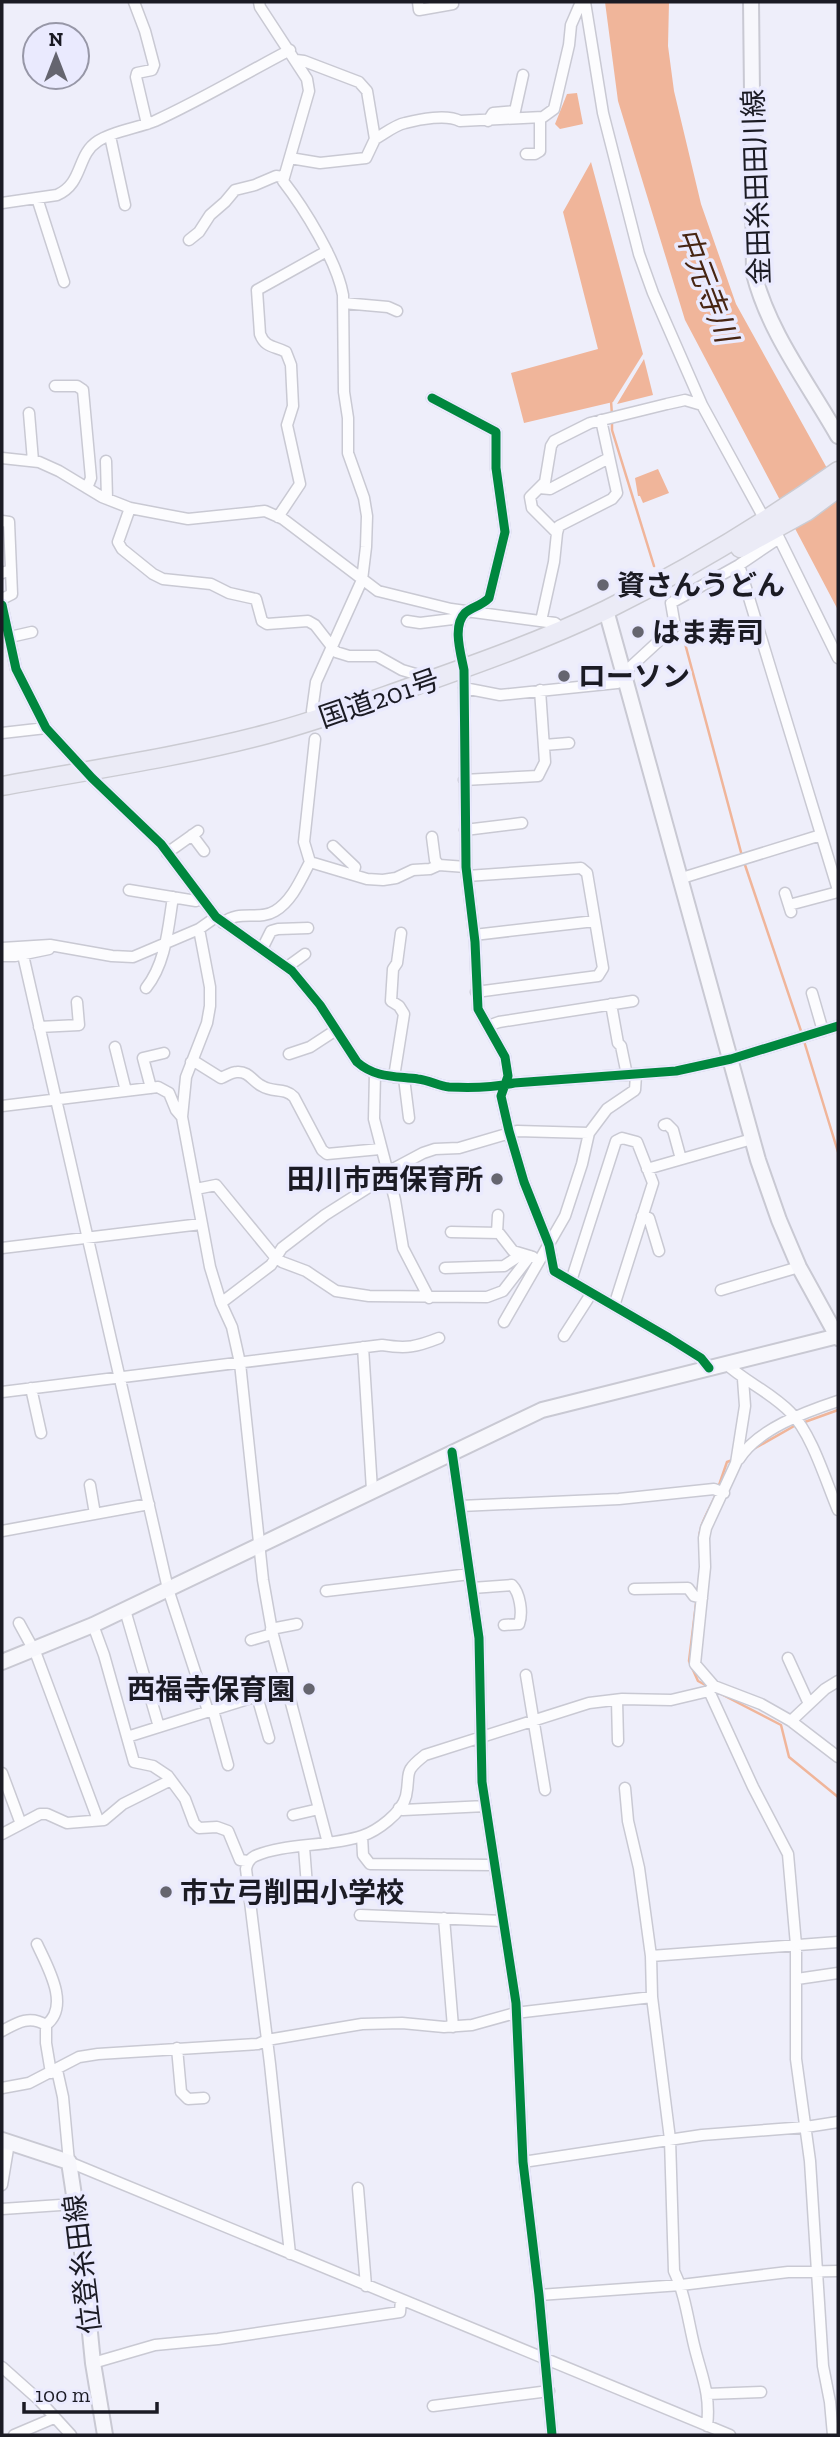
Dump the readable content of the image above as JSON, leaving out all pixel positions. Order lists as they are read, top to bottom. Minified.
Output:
{"streets":{"highway":["国道201号"],"street":["金田糸田田川線","位登糸田線"]},"water":["中元寺川"],"places":["資さんうどん","はま寿司","ローソン","田川市西保育所","西福寺保育園","市立弓削田小学校"],"scale_bar":"100 m","north":"top"}
